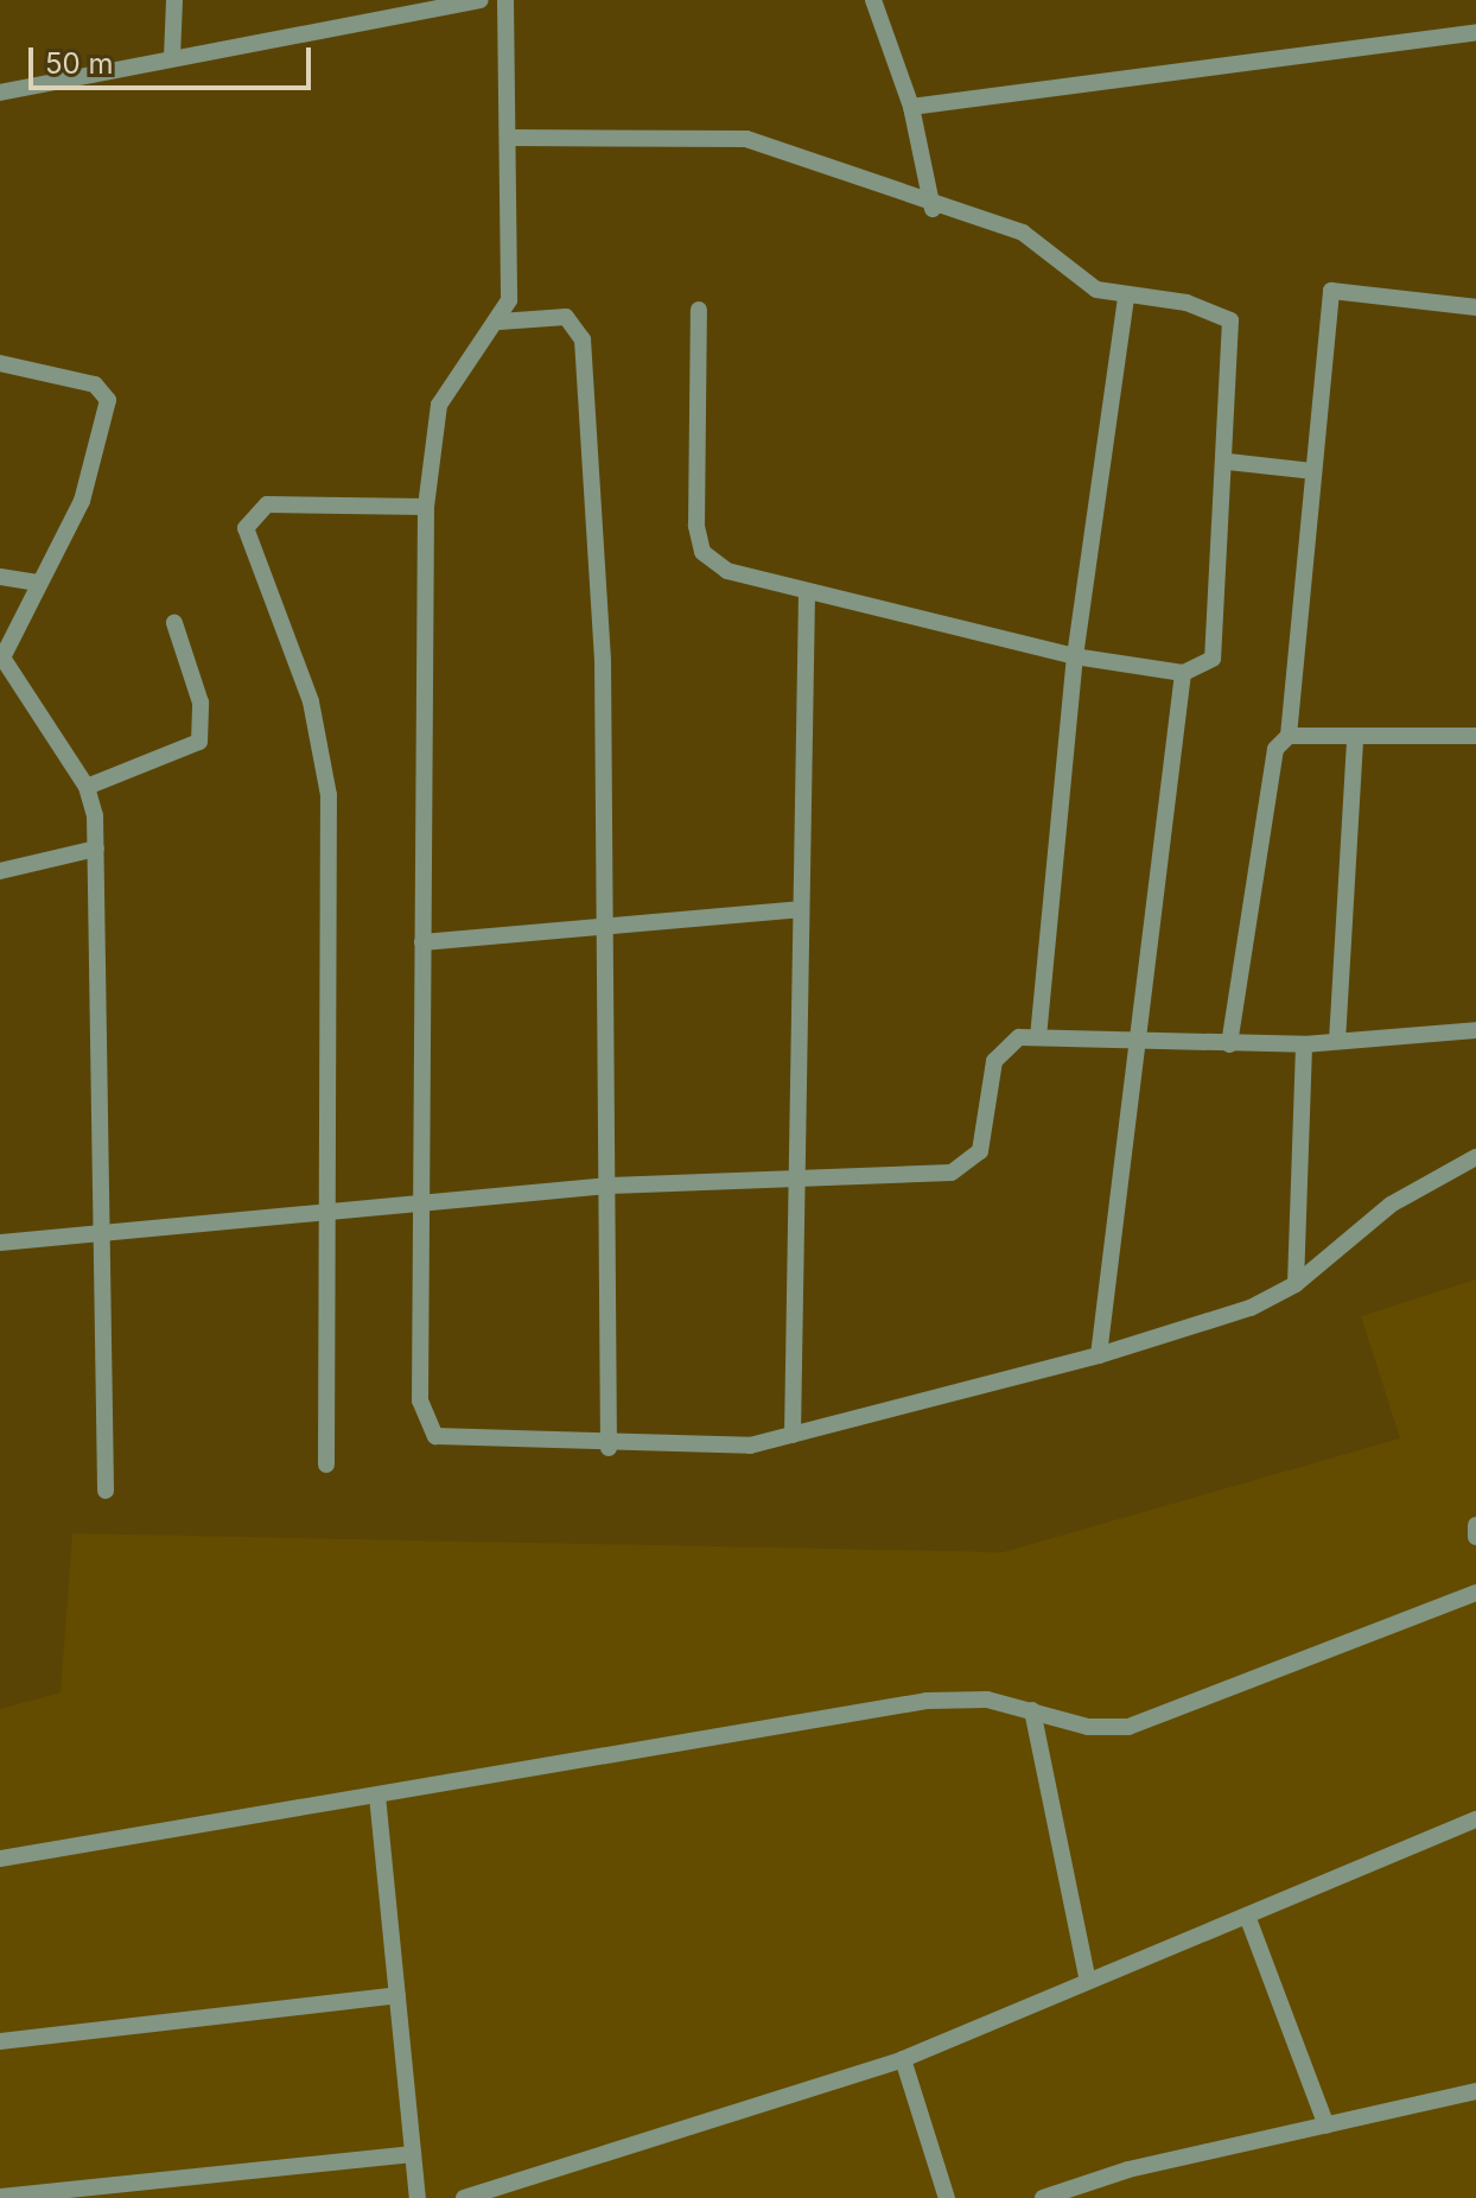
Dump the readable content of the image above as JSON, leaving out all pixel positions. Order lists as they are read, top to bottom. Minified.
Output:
{"scale_bar":"50 m"}
